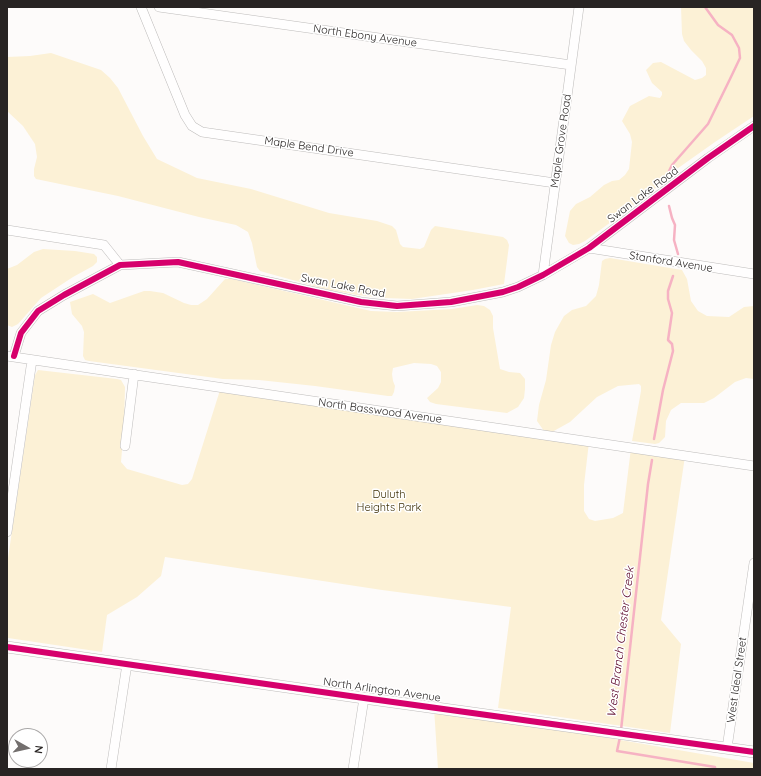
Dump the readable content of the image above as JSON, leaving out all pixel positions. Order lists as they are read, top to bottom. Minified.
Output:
{"streets":{"main road":["North Arlington Avenue"],"street":["North Ebony Avenue","Maple Grove Road","Maple Bend Drive","Swan Lake Road","Stanford Avenue","North Basswood Avenue","West Ideal Street"]},"crossings":[["North Ebony Avenue","Maple Grove Road"],["Maple Grove Road","Maple Bend Drive"],["Maple Grove Road","Swan Lake Road"],["Swan Lake Road","Stanford Avenue"],["Swan Lake Road","North Basswood Avenue"],["West Ideal Street","North Arlington Avenue"]],"water":["West Branch Chester Creek"],"parks":["Duluth Heights Park"],"north":"right"}
